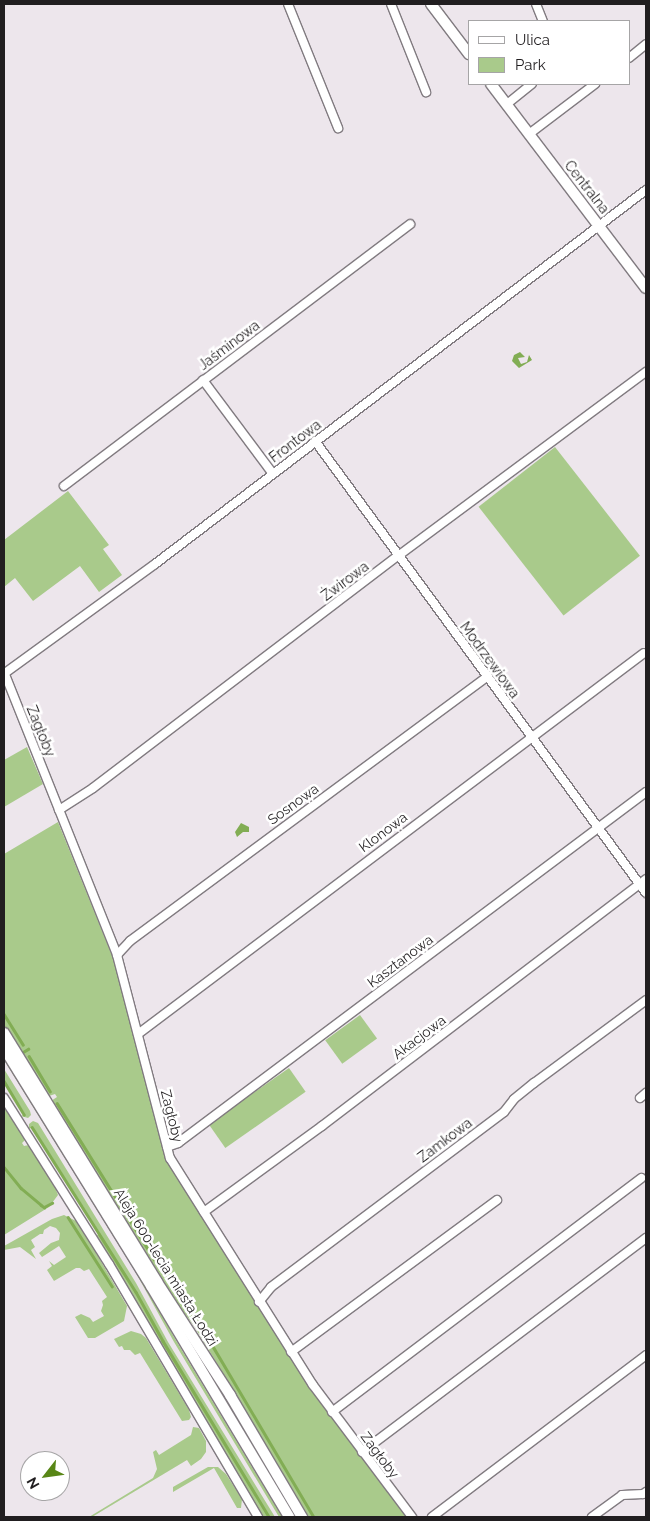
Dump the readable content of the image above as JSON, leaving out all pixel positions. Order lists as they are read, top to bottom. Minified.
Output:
{"streets":{"main road":["Centralna","Aleja 600-lecia miasta Łodzi"],"street":["Jaśminowa","Frontowa","Żwirowa","Modrzewiowa","Zagłoby","Sosnowa","Klonowa","Kasztanowa","Akacjowa","Zamkowa"]},"crossings":[["Centralna","Frontowa"],["Frontowa","Modrzewiowa"],["Frontowa","Zagłoby"],["Żwirowa","Modrzewiowa"],["Żwirowa","Zagłoby"],["Modrzewiowa","Sosnowa"],["Modrzewiowa","Klonowa"],["Modrzewiowa","Kasztanowa"],["Modrzewiowa","Akacjowa"],["Zagłoby","Sosnowa"],["Zagłoby","Klonowa"],["Zagłoby","Kasztanowa"],["Zagłoby","Akacjowa"],["Zagłoby","Zamkowa"]],"legend":["Ulica","Park"],"north":"bottom left"}
